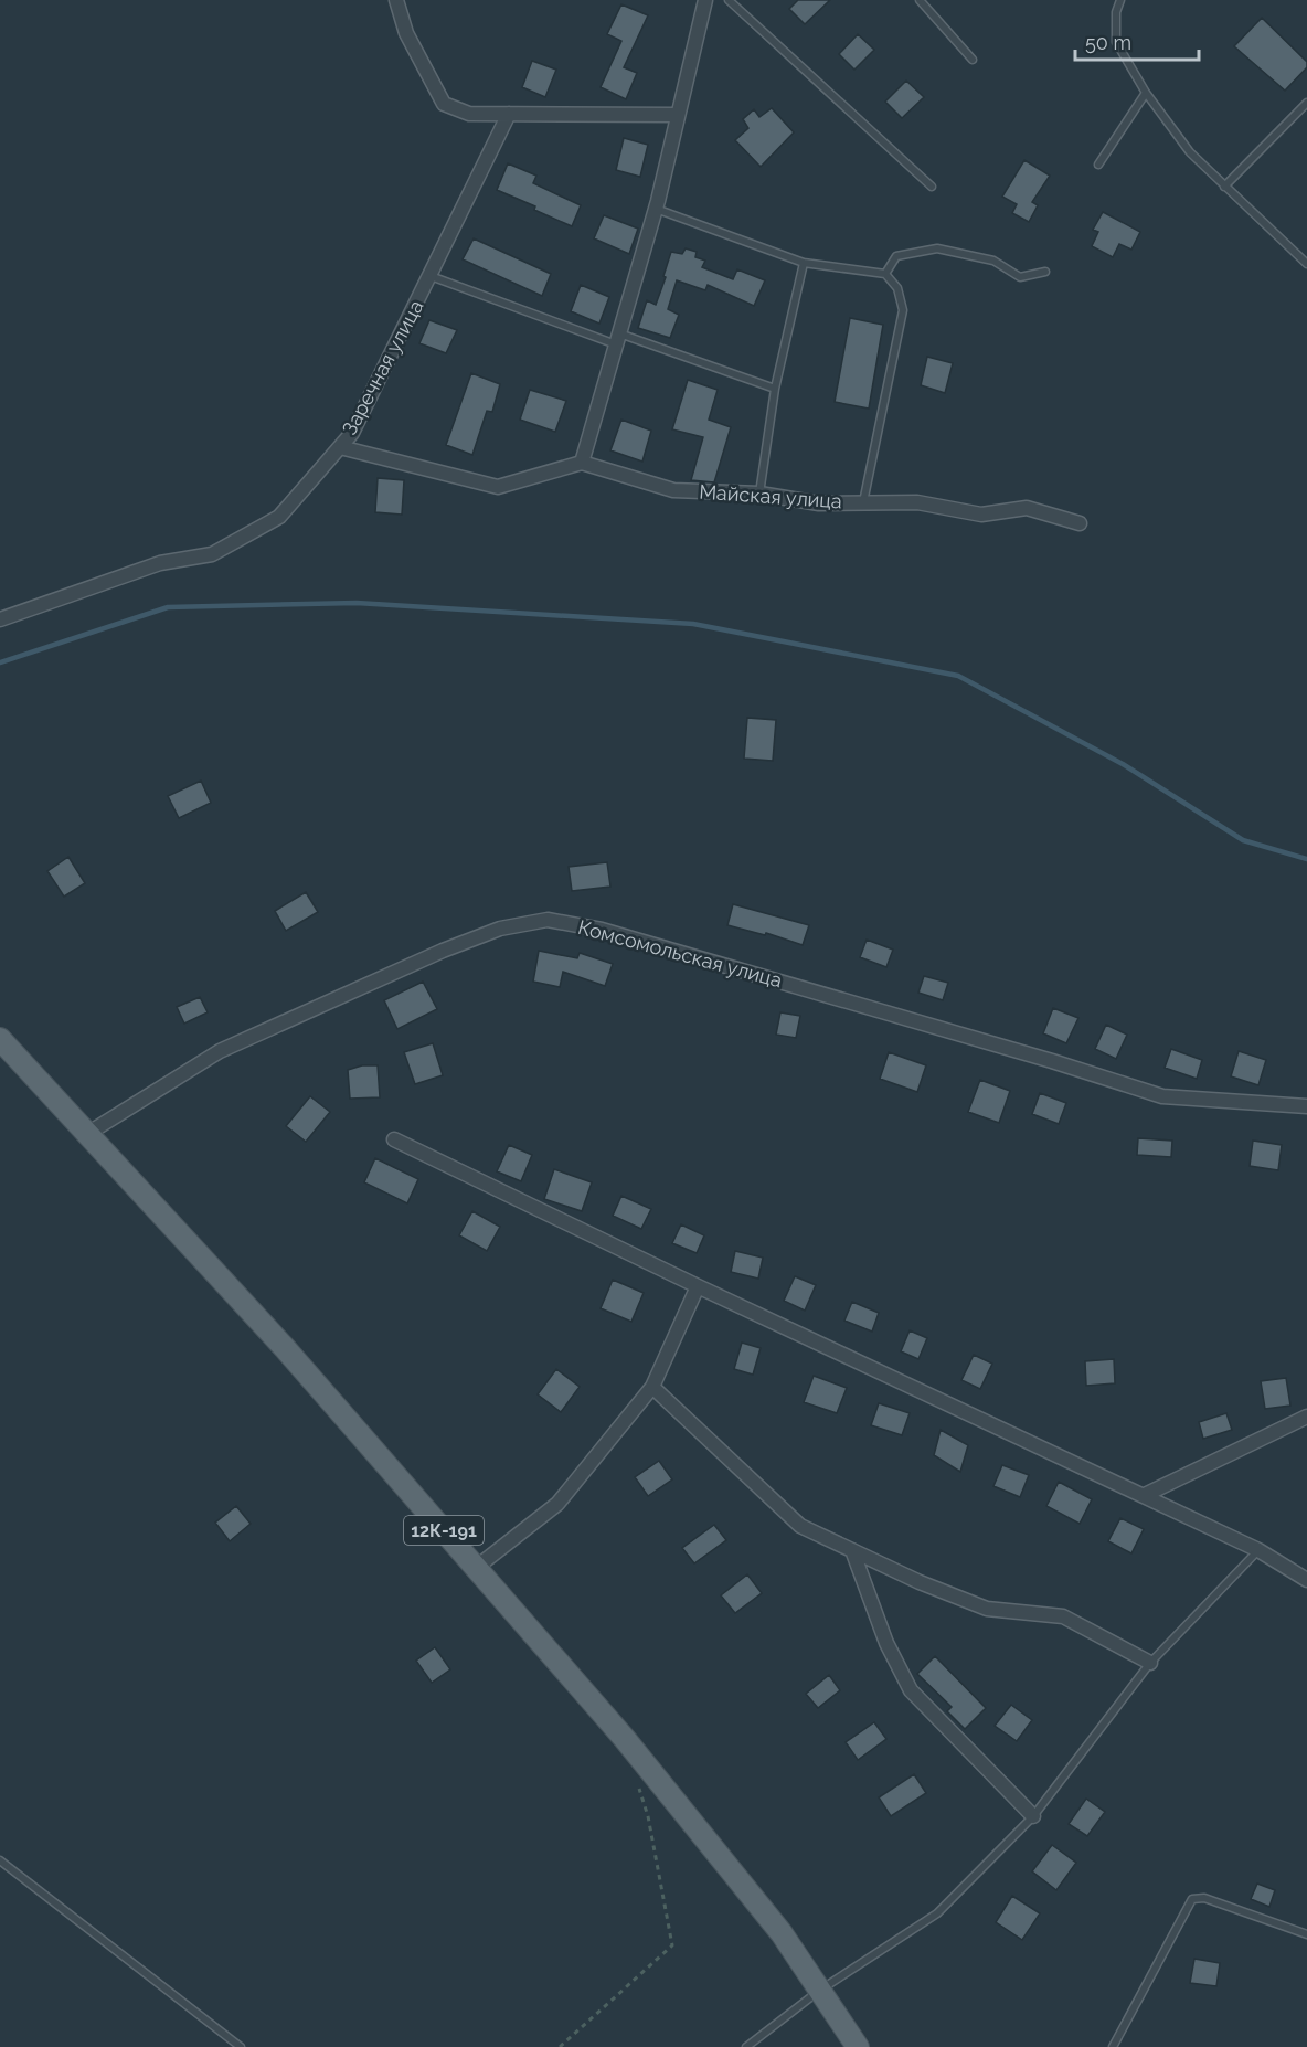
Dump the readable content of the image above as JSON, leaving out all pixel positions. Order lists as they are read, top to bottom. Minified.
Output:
{"streets":{"main road":["12К-191"],"street":["Заречная улица","Майская улица","Комсомольская улица"]},"crossings":[["Комсомольская улица","12К-191"]],"scale_bar":"50 m"}
